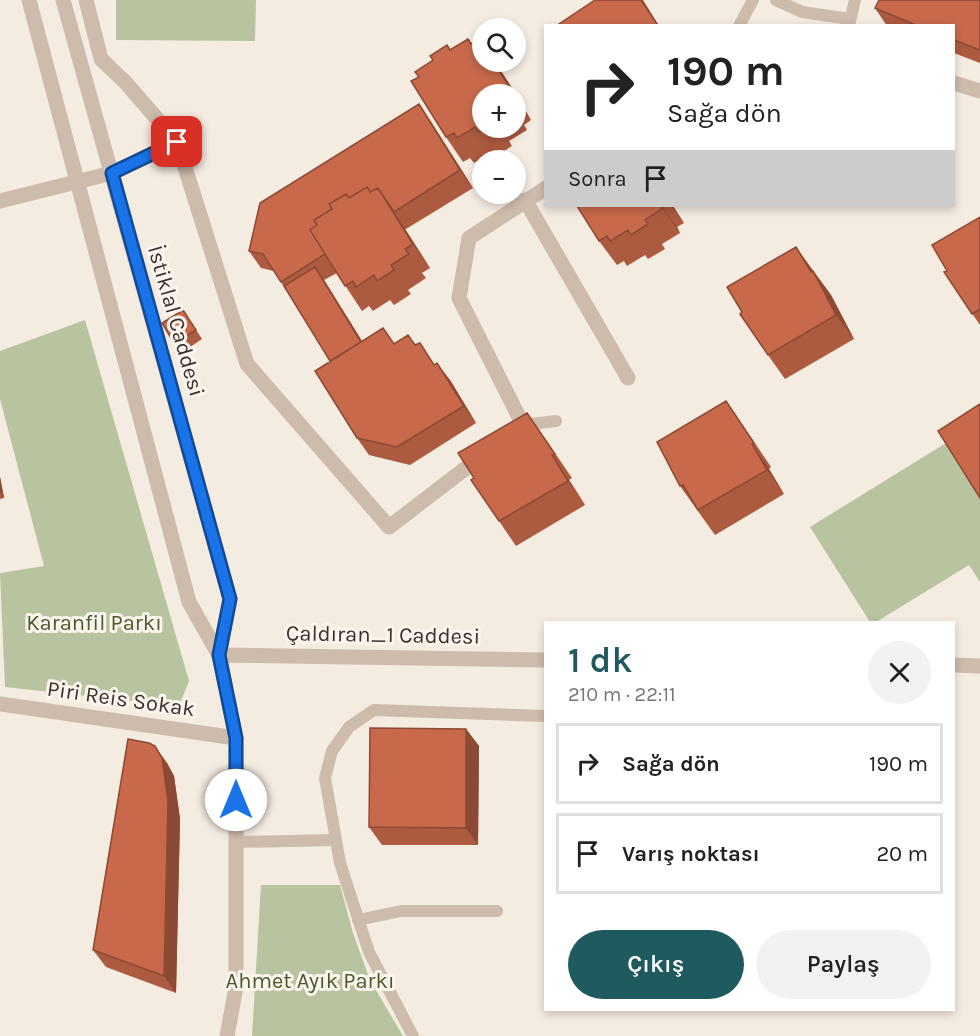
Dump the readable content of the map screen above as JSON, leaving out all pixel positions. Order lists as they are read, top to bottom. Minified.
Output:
{"streets":{"street":["İstiklal Caddesi","Çaldıran_1 Caddesi","Piri Reis Sokak"]},"crossings":[["İstiklal Caddesi","Çaldıran_1 Caddesi"],["İstiklal Caddesi","Piri Reis Sokak"]],"parks":["Karanfil Parkı","Ahmet Ayık Parkı"],"page":{"map_buttons":["+","−"],"turn":["190 m","Sağa dön"],"then":"Sonra","heading":["1 dk","210 m · 22:11"],"list":[{"name":"Sağa dön","value":"190 m"},{"name":"Varış noktası","value":"20 m"}],"buttons":["Çıkış","Paylaş"]}}
